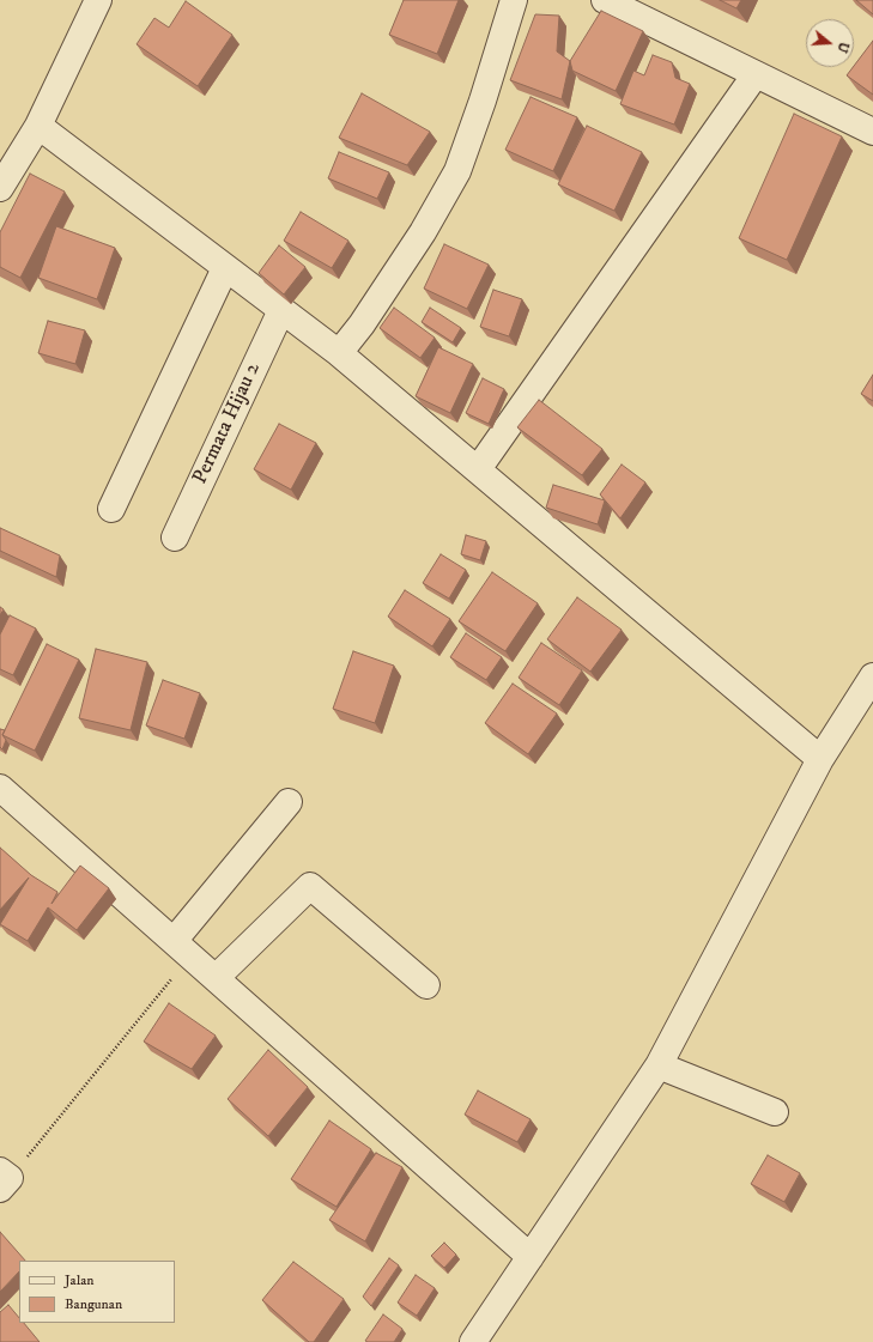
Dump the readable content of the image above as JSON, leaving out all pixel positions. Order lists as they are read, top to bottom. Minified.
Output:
{"streets":{"street":["Permata Hijau 2"]},"legend":["Jalan","Bangunan"],"north":"right"}
